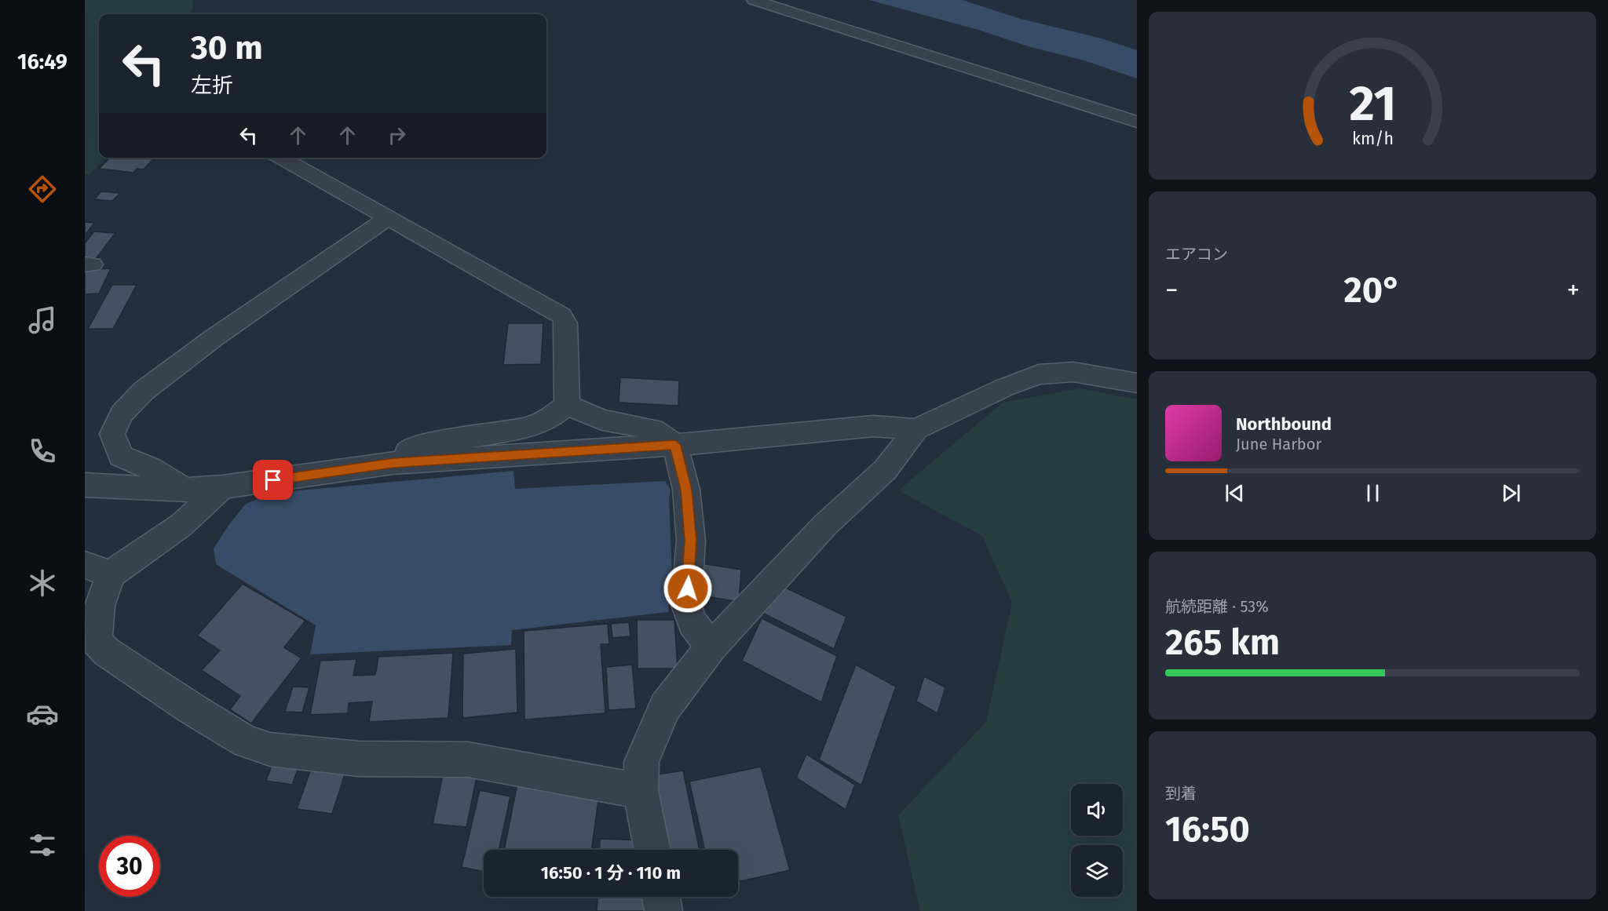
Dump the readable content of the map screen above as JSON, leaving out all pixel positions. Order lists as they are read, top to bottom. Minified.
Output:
{"page":{"tabs":"16:49","turn":["30 m","左折"],"tile":["エアコン",["航続距離 · 53%","265 km"],["到着","16:50"]],"heat":["−","20°","+"],"song":["Northbound","June Harbor"],"limit":"30","trip":"16:50 · 1 分 · 110 m","gauge":["21","km/h"]}}
